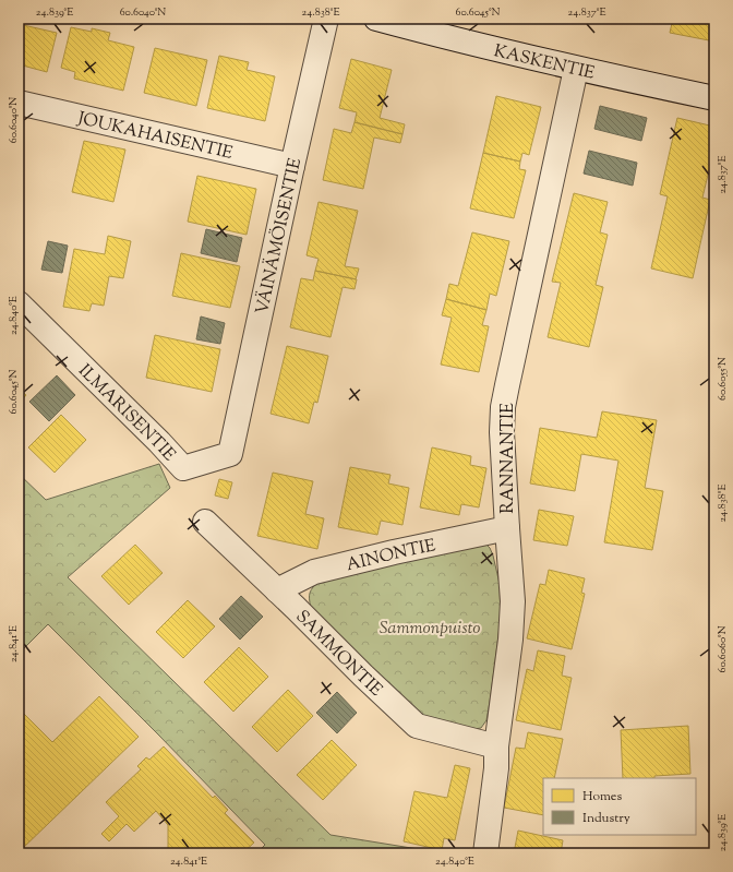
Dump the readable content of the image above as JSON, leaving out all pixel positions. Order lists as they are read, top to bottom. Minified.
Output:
{"streets":{"street":["KASKENTIE","JOUKAHAISENTIE","VÄINÄMÖISENTIE","ILMARISENTIE","RANNANTIE","AINONTIE","SAMMONTIE"]},"crossings":[["KASKENTIE","RANNANTIE"],["JOUKAHAISENTIE","VÄINÄMÖISENTIE"],["VÄINÄMÖISENTIE","ILMARISENTIE"],["RANNANTIE","AINONTIE"],["RANNANTIE","SAMMONTIE"],["AINONTIE","SAMMONTIE"]],"parks":["Sammonpuisto"],"legend":["Homes","Industry"],"coordinates":["24.839°E","60.6040°N","24.838°E","60.6045°N","24.837°E","24.840°E","60.6055°N","24.841°E","60.6060°N"]}
